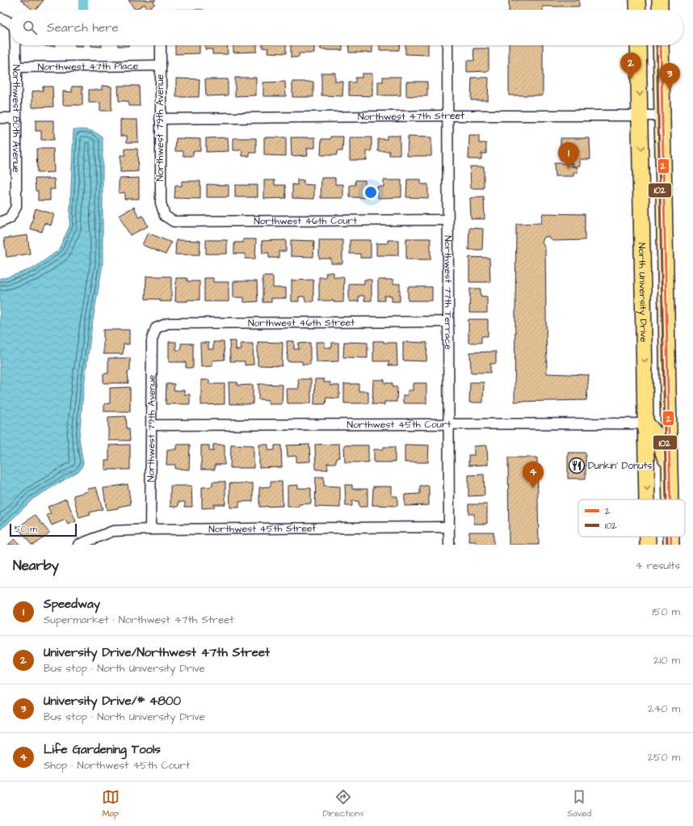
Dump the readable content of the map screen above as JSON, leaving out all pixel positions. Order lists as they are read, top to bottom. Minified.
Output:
{"streets":{"main road":["North University Drive"],"street":["Northwest 47th Place","Northwest 47th Street","Northwest 80th Avenue","Northwest 79th Avenue","Northwest 46th Court","Northwest 77th Terrace","Northwest 46th Street","Northwest 45th Court","Northwest 45th Street"]},"crossings":[["Northwest 47th Place","Northwest 80th Avenue"],["Northwest 47th Place","Northwest 79th Avenue"],["Northwest 47th Street","Northwest 79th Avenue"],["Northwest 47th Street","North University Drive"],["Northwest 47th Street","Northwest 77th Terrace"],["Northwest 79th Avenue","Northwest 46th Court"],["Northwest 79th Avenue","Northwest 46th Street"],["Northwest 79th Avenue","Northwest 45th Court"],["Northwest 79th Avenue","Northwest 45th Street"],["Northwest 46th Court","Northwest 77th Terrace"],["North University Drive","Northwest 45th Court"],["Northwest 77th Terrace","Northwest 46th Street"],["Northwest 77th Terrace","Northwest 45th Court"],["Northwest 77th Terrace","Northwest 45th Street"]],"places":{"restaurant":["Dunkin' Donuts"]},"lines":["transit line 2","transit line 102"],"legend":["2","102"],"scale_bar":"50 m","page":{"search":"Search here","pins":["2","3","1","4"],"scale":"50 m","heading":["Nearby","4 results"],"list":[{"mark":"1","name":"Speedway","note":"Supermarket · Northwest 47th Street","value":"150 m"},{"mark":"2","name":"University Drive/Northwest 47th Street","note":"Bus stop · North University Drive","value":"210 m"},{"mark":"3","name":"University Drive/# 4800","note":"Bus stop · North University Drive","value":"240 m"},{"mark":"4","name":"Life Gardening Tools","note":"Shop · Northwest 45th Court","value":"250 m"}],"nav":["Map","Directions","Saved"]}}
